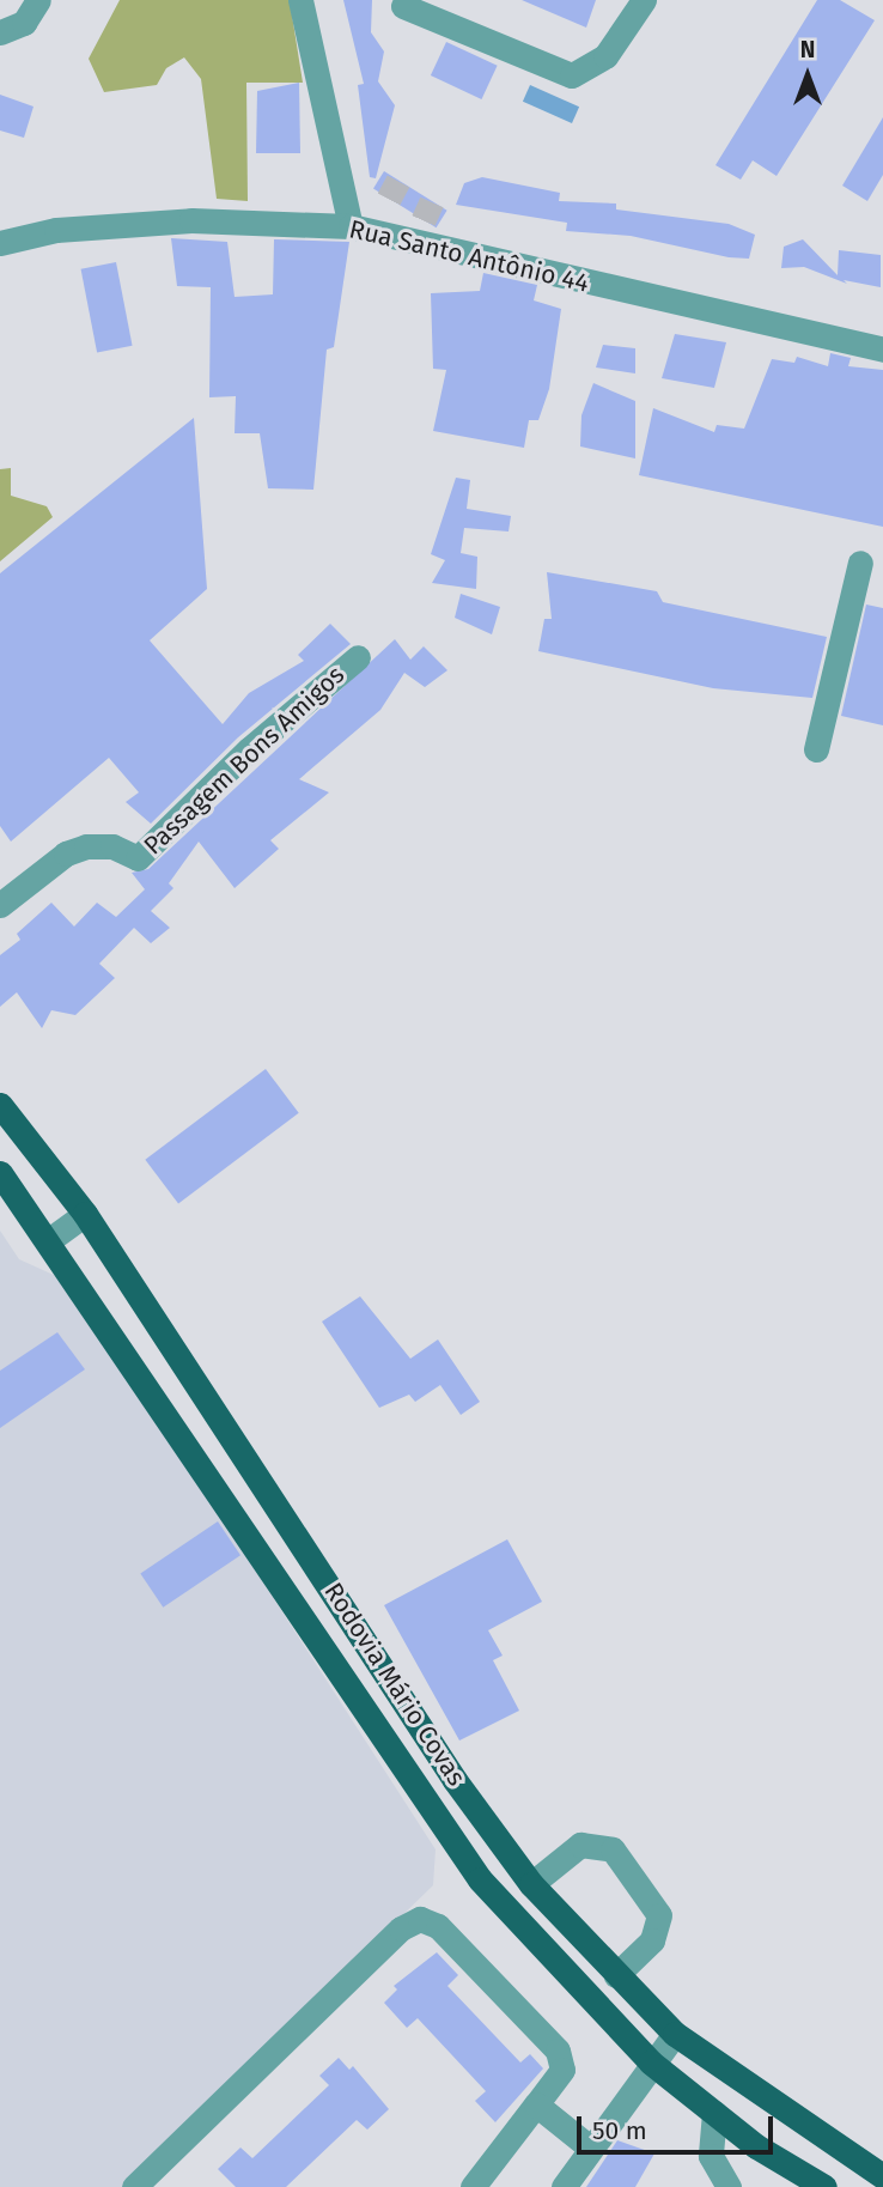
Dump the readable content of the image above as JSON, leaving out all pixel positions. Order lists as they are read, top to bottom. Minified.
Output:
{"streets":{"main road":["Rodovia Mário Covas"],"street":["Rua Santo Antônio 44","Passagem Bons Amigos"]},"scale_bar":"50 m","north":"top"}
